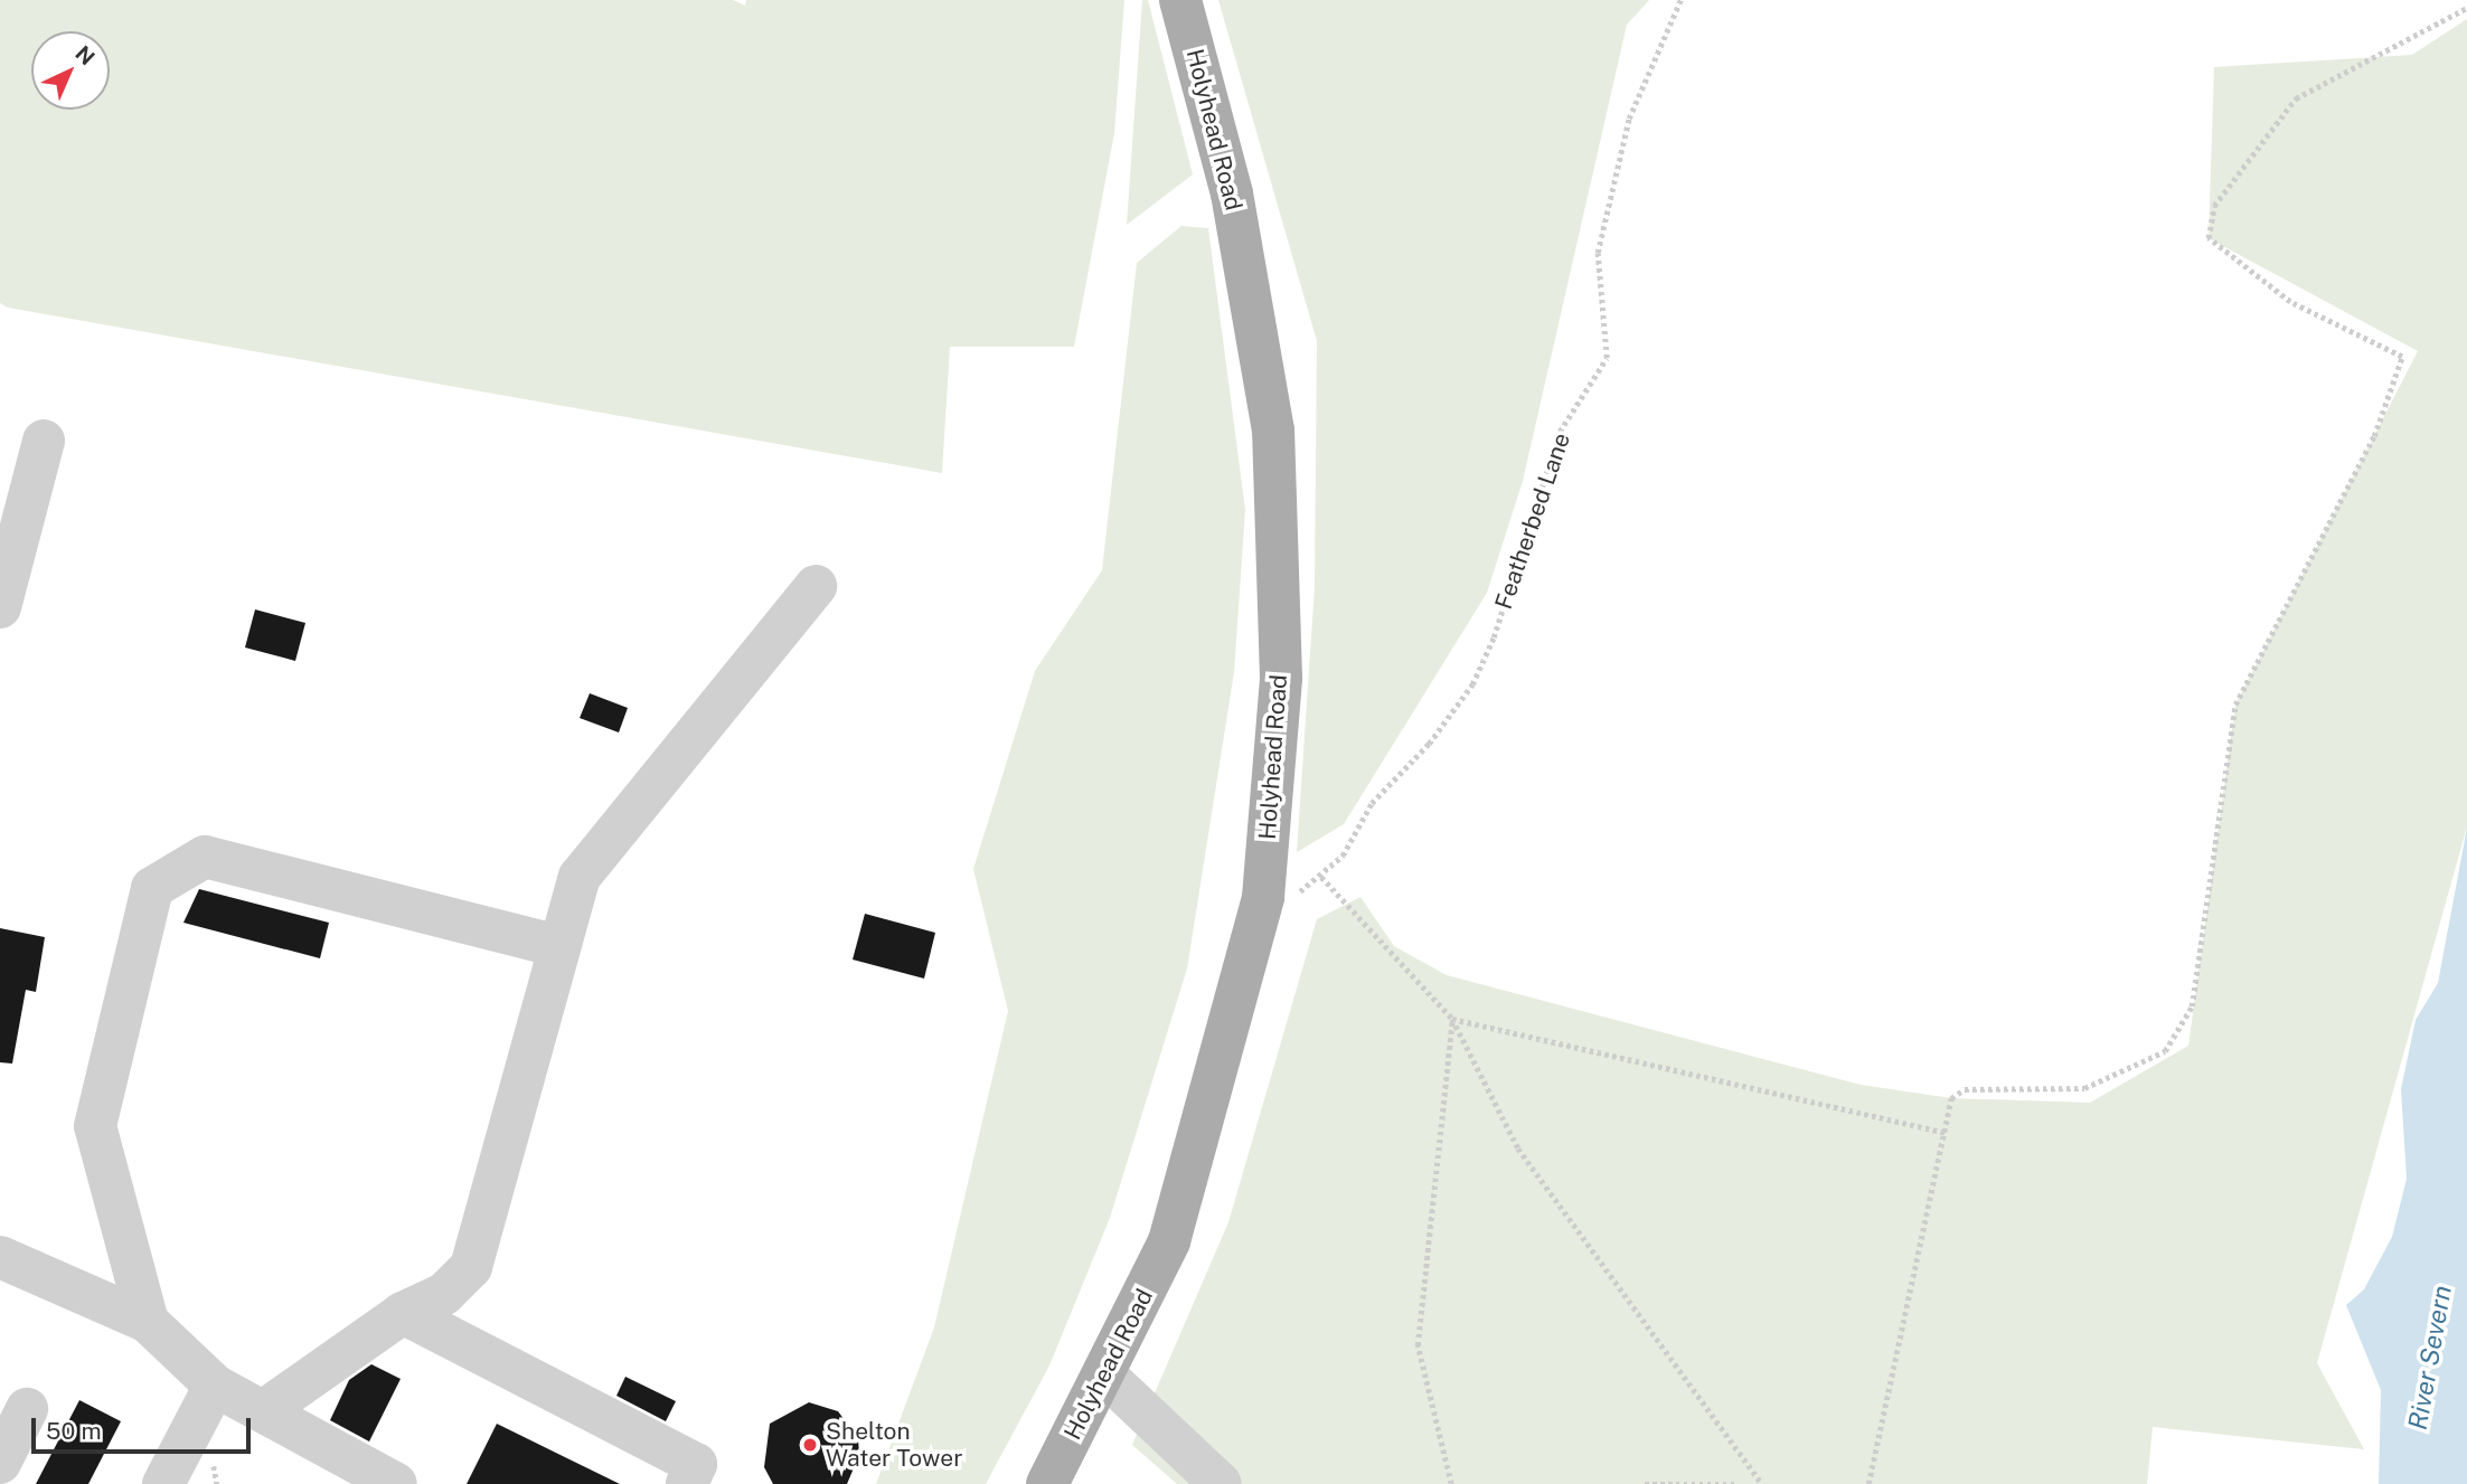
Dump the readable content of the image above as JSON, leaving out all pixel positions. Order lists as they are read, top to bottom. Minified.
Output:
{"streets":{"main road":["Holyhead Road"],"path":["Featherbed Lane"]},"water":["River Severn"],"places":["Shelton Water Tower"],"scale_bar":"50 m","north":"top right"}
